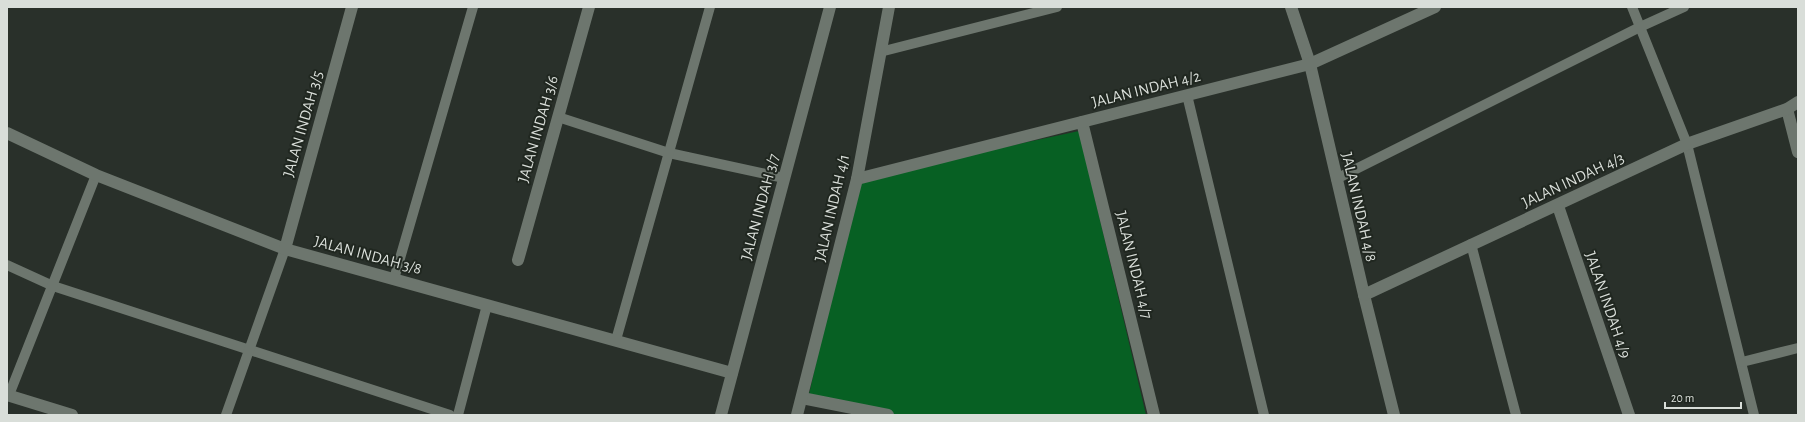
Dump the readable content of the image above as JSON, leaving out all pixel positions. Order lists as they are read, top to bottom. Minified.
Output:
{"streets":{"street":["JALAN INDAH 4/2","JALAN INDAH 3/5","JALAN INDAH 3/6","JALAN INDAH 4/3","JALAN INDAH 3/7","JALAN INDAH 4/8","JALAN INDAH 4/1","JALAN INDAH 3/8","JALAN INDAH 4/7","JALAN INDAH 4/9"]},"crossings":[["JALAN INDAH 4/2","JALAN INDAH 4/8"],["JALAN INDAH 4/2","JALAN INDAH 4/1"],["JALAN INDAH 4/2","JALAN INDAH 4/7"],["JALAN INDAH 3/5","JALAN INDAH 3/8"],["JALAN INDAH 4/3","JALAN INDAH 4/8"],["JALAN INDAH 4/3","JALAN INDAH 4/9"],["JALAN INDAH 3/7","JALAN INDAH 3/8"]],"scale_bar":"20 m"}
